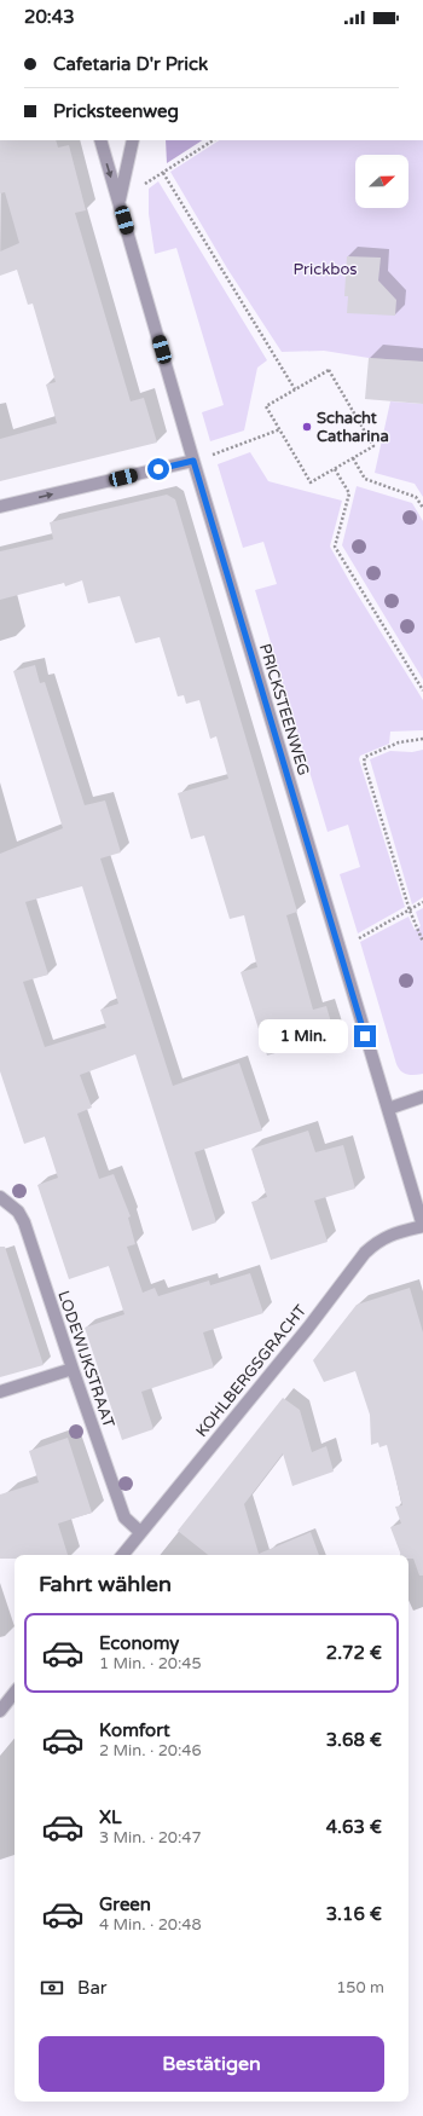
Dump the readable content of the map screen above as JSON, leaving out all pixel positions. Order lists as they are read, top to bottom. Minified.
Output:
{"streets":{"street":["PRICKSTEENWEG","LODEWIJKSTRAAT","KOHLBERGSGRACHT"]},"crossings":[["PRICKSTEENWEG","KOHLBERGSGRACHT"],["LODEWIJKSTRAAT","KOHLBERGSGRACHT"]],"parks":["Prickbos"],"places":["Schacht Catharina"],"north":"right","page":{"status":"20:43","banner":["Cafetaria D'r Prick","Pricksteenweg"],"bubble":"1 Min.","heading":"Fahrt wählen","list":[{"name":"Economy","note":"1 Min. · 20:45","value":"2.72 €"},{"name":"Komfort","note":"2 Min. · 20:46","value":"3.68 €"},{"name":"XL","note":"3 Min. · 20:47","value":"4.63 €"},{"name":"Green","note":"4 Min. · 20:48","value":"3.16 €"}],"pay":["Bar","150 m"],"buttons":"Bestätigen"}}
